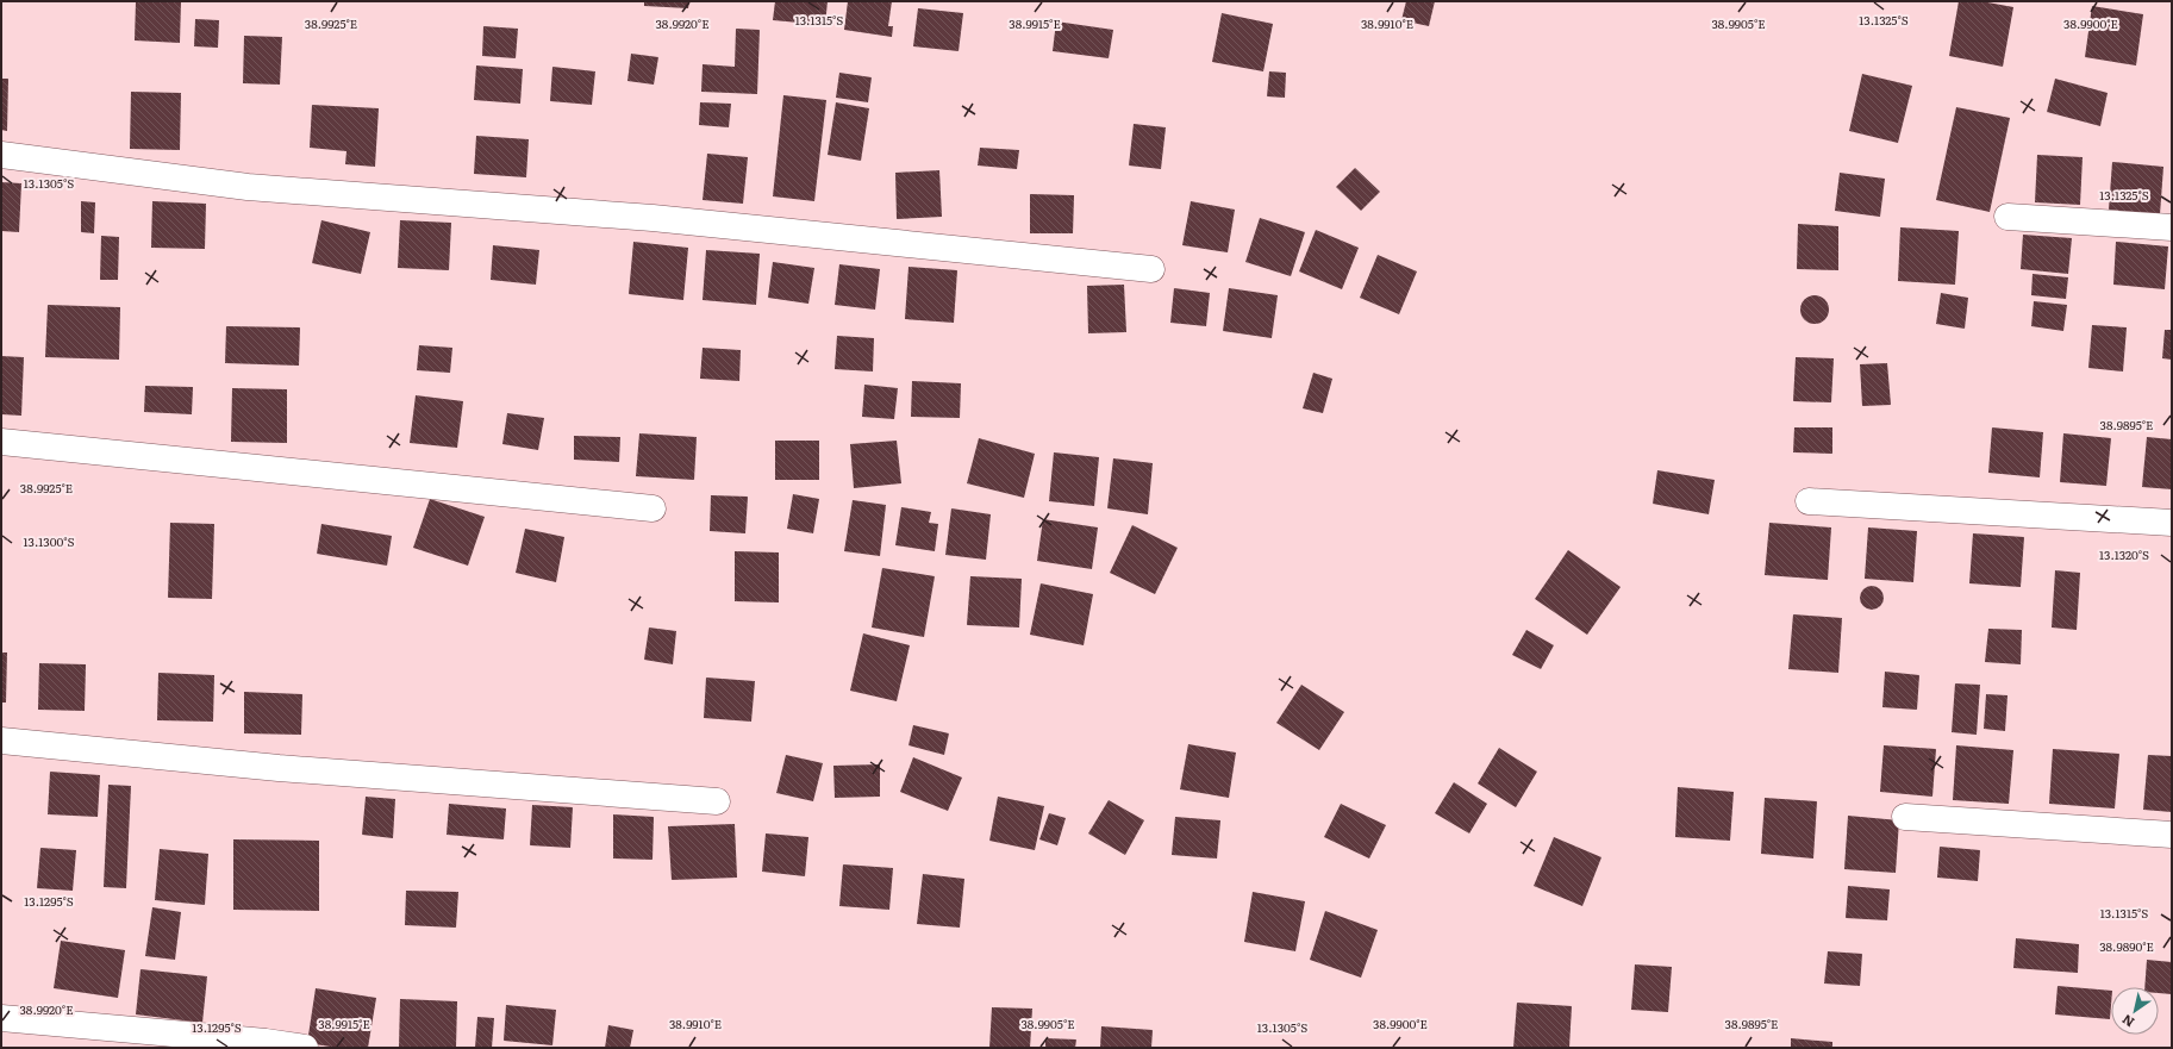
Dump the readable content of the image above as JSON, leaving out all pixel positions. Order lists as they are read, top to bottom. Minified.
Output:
{"north":"bottom left","coordinates":["13.1315°S","13.1325°S","38.9925°E","38.9920°E","38.9915°E","38.9910°E","38.9905°E","38.9900°E","13.1305°S","38.9895°E","13.1300°S","13.1320°S","13.1295°S","38.9890°E"]}
